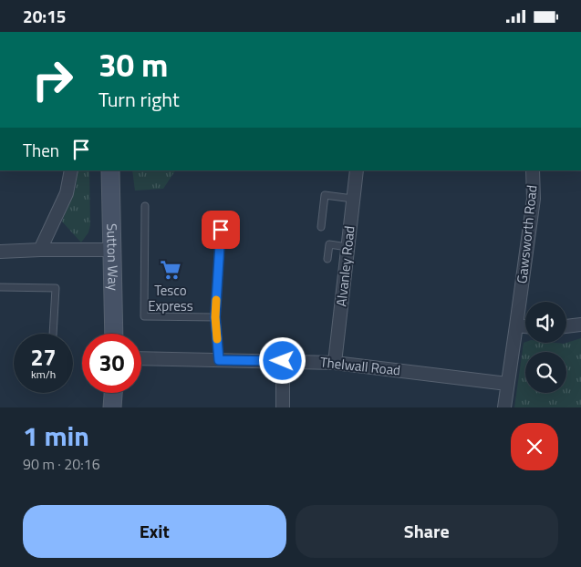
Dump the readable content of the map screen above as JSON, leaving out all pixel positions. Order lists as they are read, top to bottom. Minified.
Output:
{"streets":{"main road":["Sutton Way"],"street":["Gawsworth Road","Alvanley Road","Thelwall Road"]},"crossings":[["Gawsworth Road","Thelwall Road"],["Alvanley Road","Thelwall Road"]],"places":{"supermarket":["Tesco Express"]},"page":{"status":"20:15","turn":["30 m","Turn right"],"then":"Then","speed":"27 km/h","limit":"30","heading":["1 min","90 m · 20:16"],"buttons":["Exit","Share"]}}
